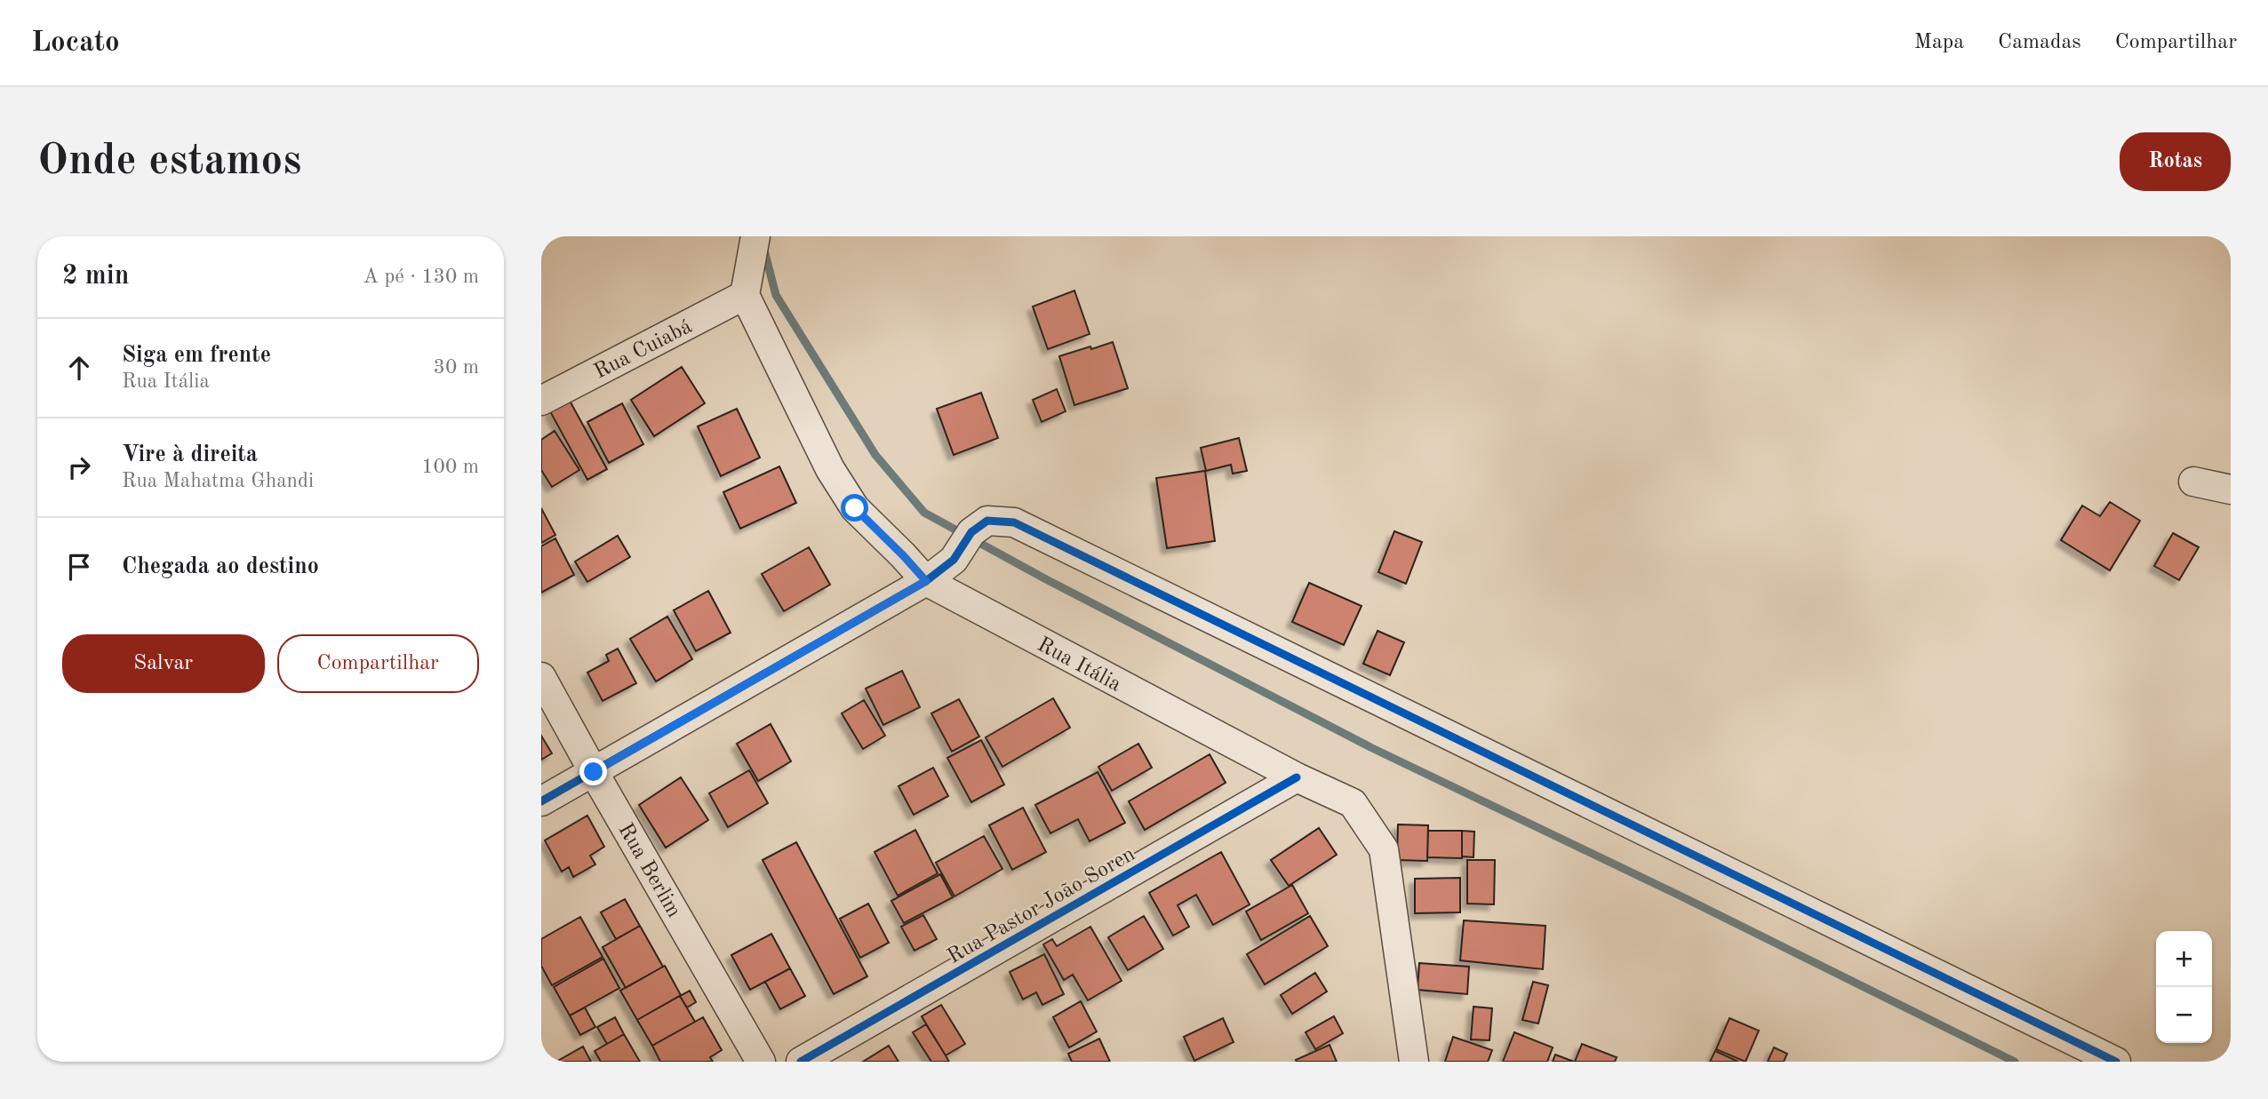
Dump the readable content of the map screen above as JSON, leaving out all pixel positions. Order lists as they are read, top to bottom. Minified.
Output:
{"streets":{"street":["Rua Cuiabá","Rua Itália","Rua Berlim","Rua Pastor João Soren"]},"crossings":[["Rua Cuiabá","Rua Itália"],["Rua Itália","Rua Pastor João Soren"]],"page":{"header":"Locato","nav":["Mapa","Camadas","Compartilhar"],"buttons":["Rotas",["Salvar","Compartilhar"]],"title":"Onde estamos","heading":["2 min","A pé · 130 m"],"list":[["Siga em frente","Rua Itália","30 m"],["Vire à direita","Rua Mahatma Ghandi","100 m"],"Chegada ao destino"],"map_buttons":["+","−"]}}
